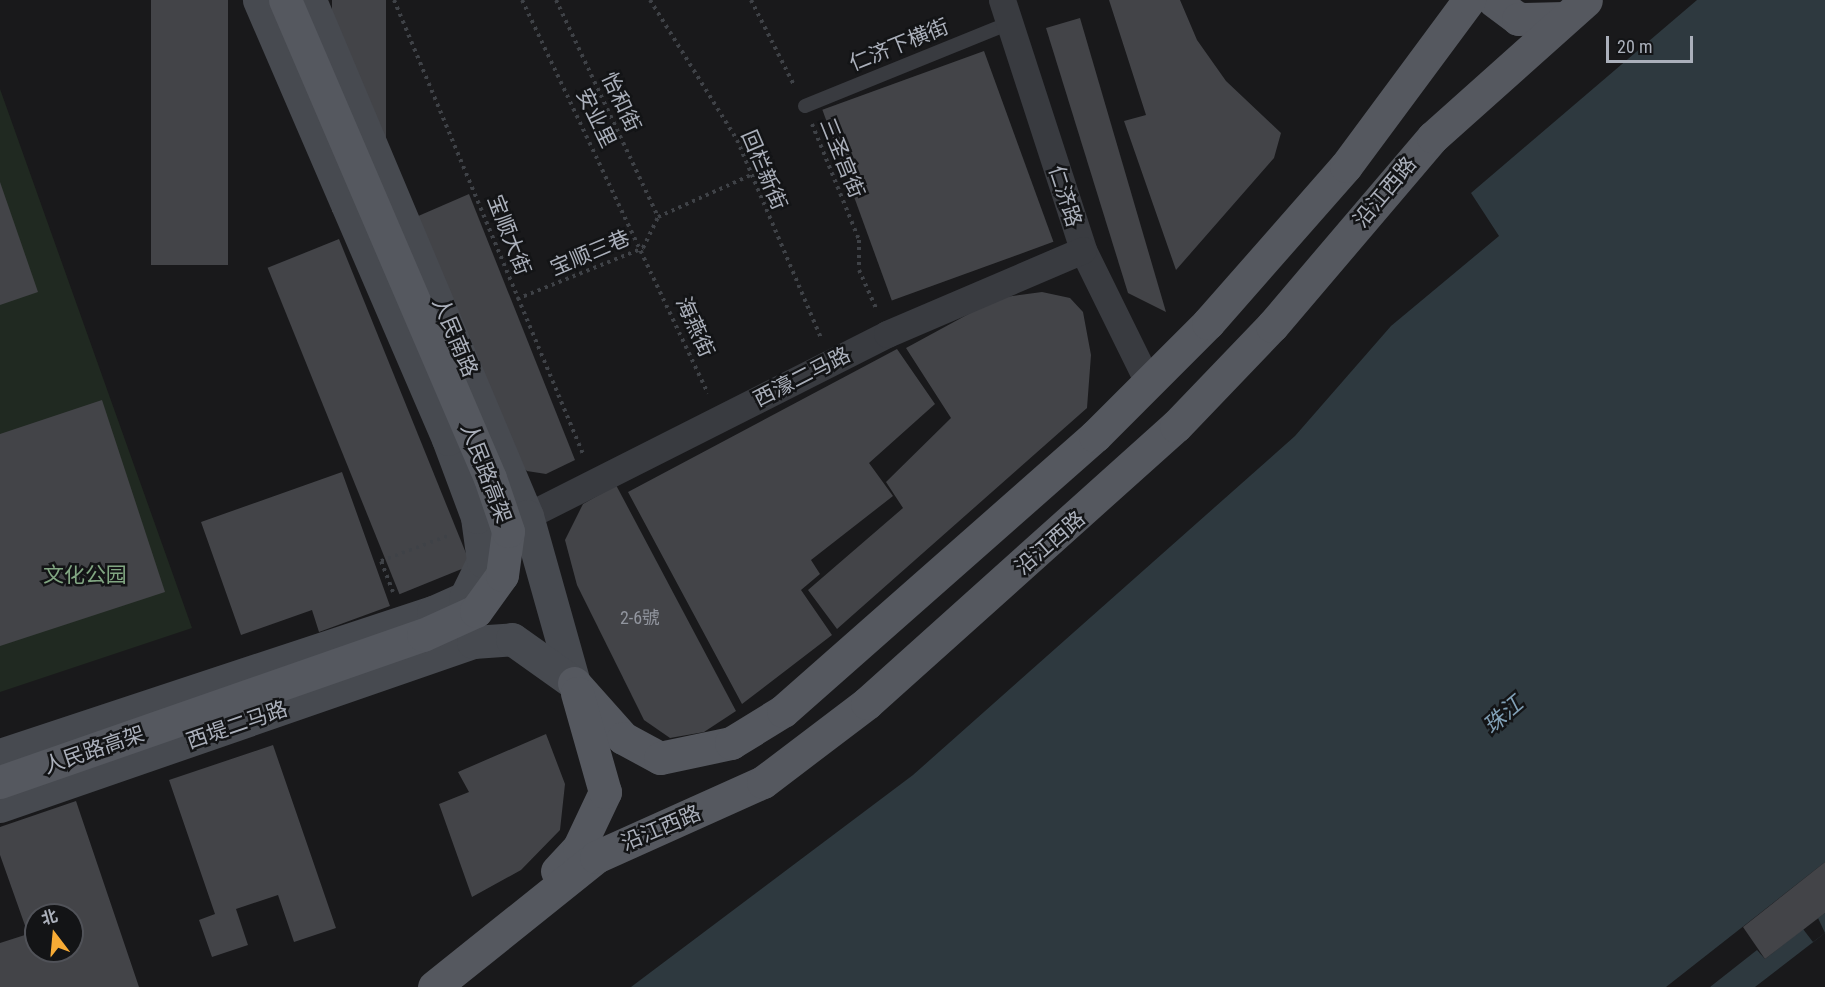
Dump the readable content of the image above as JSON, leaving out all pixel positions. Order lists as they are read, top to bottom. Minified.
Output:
{"streets":{"main road":["沿江西路","人民南路","人民路高架","西堤二马路"],"street":["仁济路","西濠二马路"],"lane":["仁济下横街"],"path":["怡和街","安业里","三圣宫街","回栏新街","宝顺大街","宝顺三巷","海燕街"]},"crossings":[["仁济下横街","三圣宫街"],["仁济下横街","仁济路"],["怡和街","宝顺三巷"],["安业里","宝顺三巷"],["安业里","海燕街"],["三圣宫街","西濠二马路"],["回栏新街","西濠二马路"],["仁济路","西濠二马路"],["宝顺大街","宝顺三巷"],["宝顺大街","西濠二马路"],["宝顺三巷","海燕街"],["海燕街","西濠二马路"],["人民南路","西濠二马路"]],"water":["珠江"],"parks":["文化公园"],"house_numbers":["2-6號"],"scale_bar":"20 m","north":"top"}
